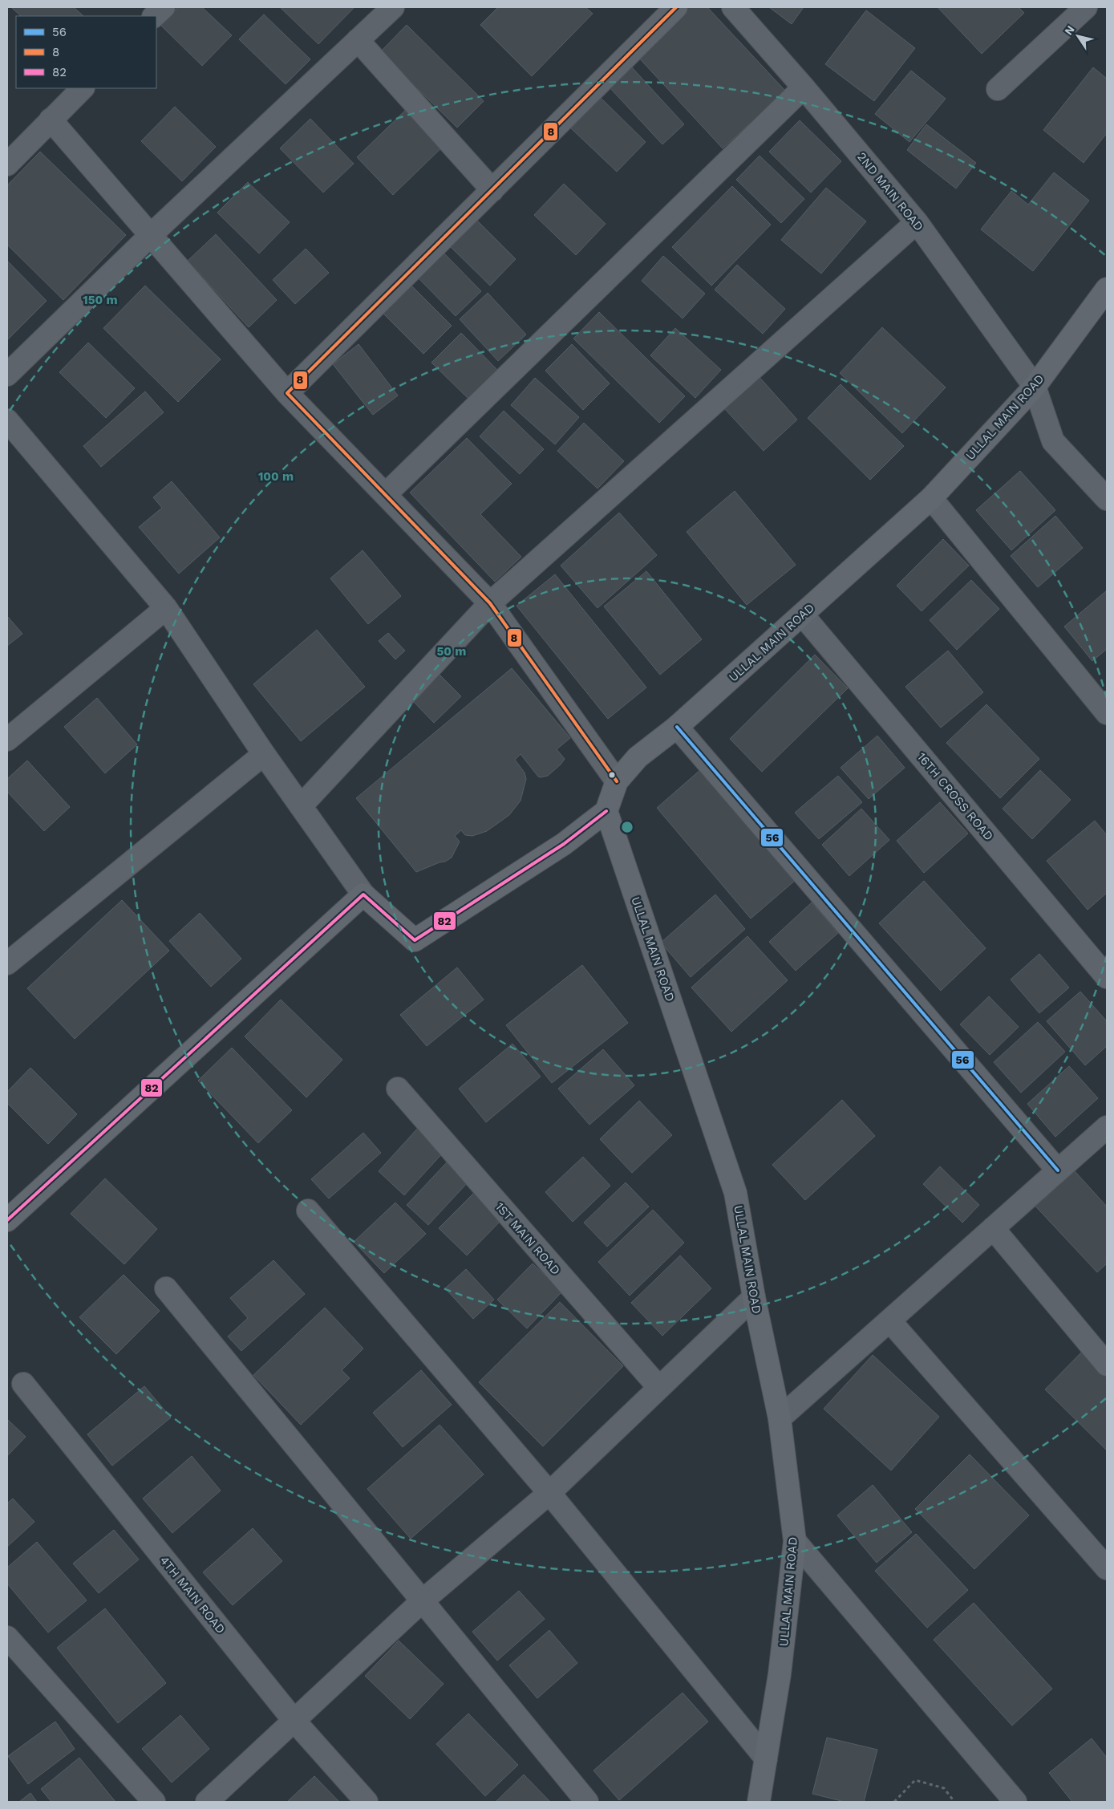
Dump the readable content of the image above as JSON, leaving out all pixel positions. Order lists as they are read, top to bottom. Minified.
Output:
{"streets":{"main road":["ULLAL MAIN ROAD"],"street":["2ND MAIN ROAD","16TH CROSS ROAD","1ST MAIN ROAD","4TH MAIN ROAD"]},"crossings":[["2ND MAIN ROAD","ULLAL MAIN ROAD"],["ULLAL MAIN ROAD","16TH CROSS ROAD"]],"lines":["transit line 8","transit line 56","transit line 82"],"legend":["56","8","82"],"north":"top left","rings":["150 m","100 m","50 m"]}
